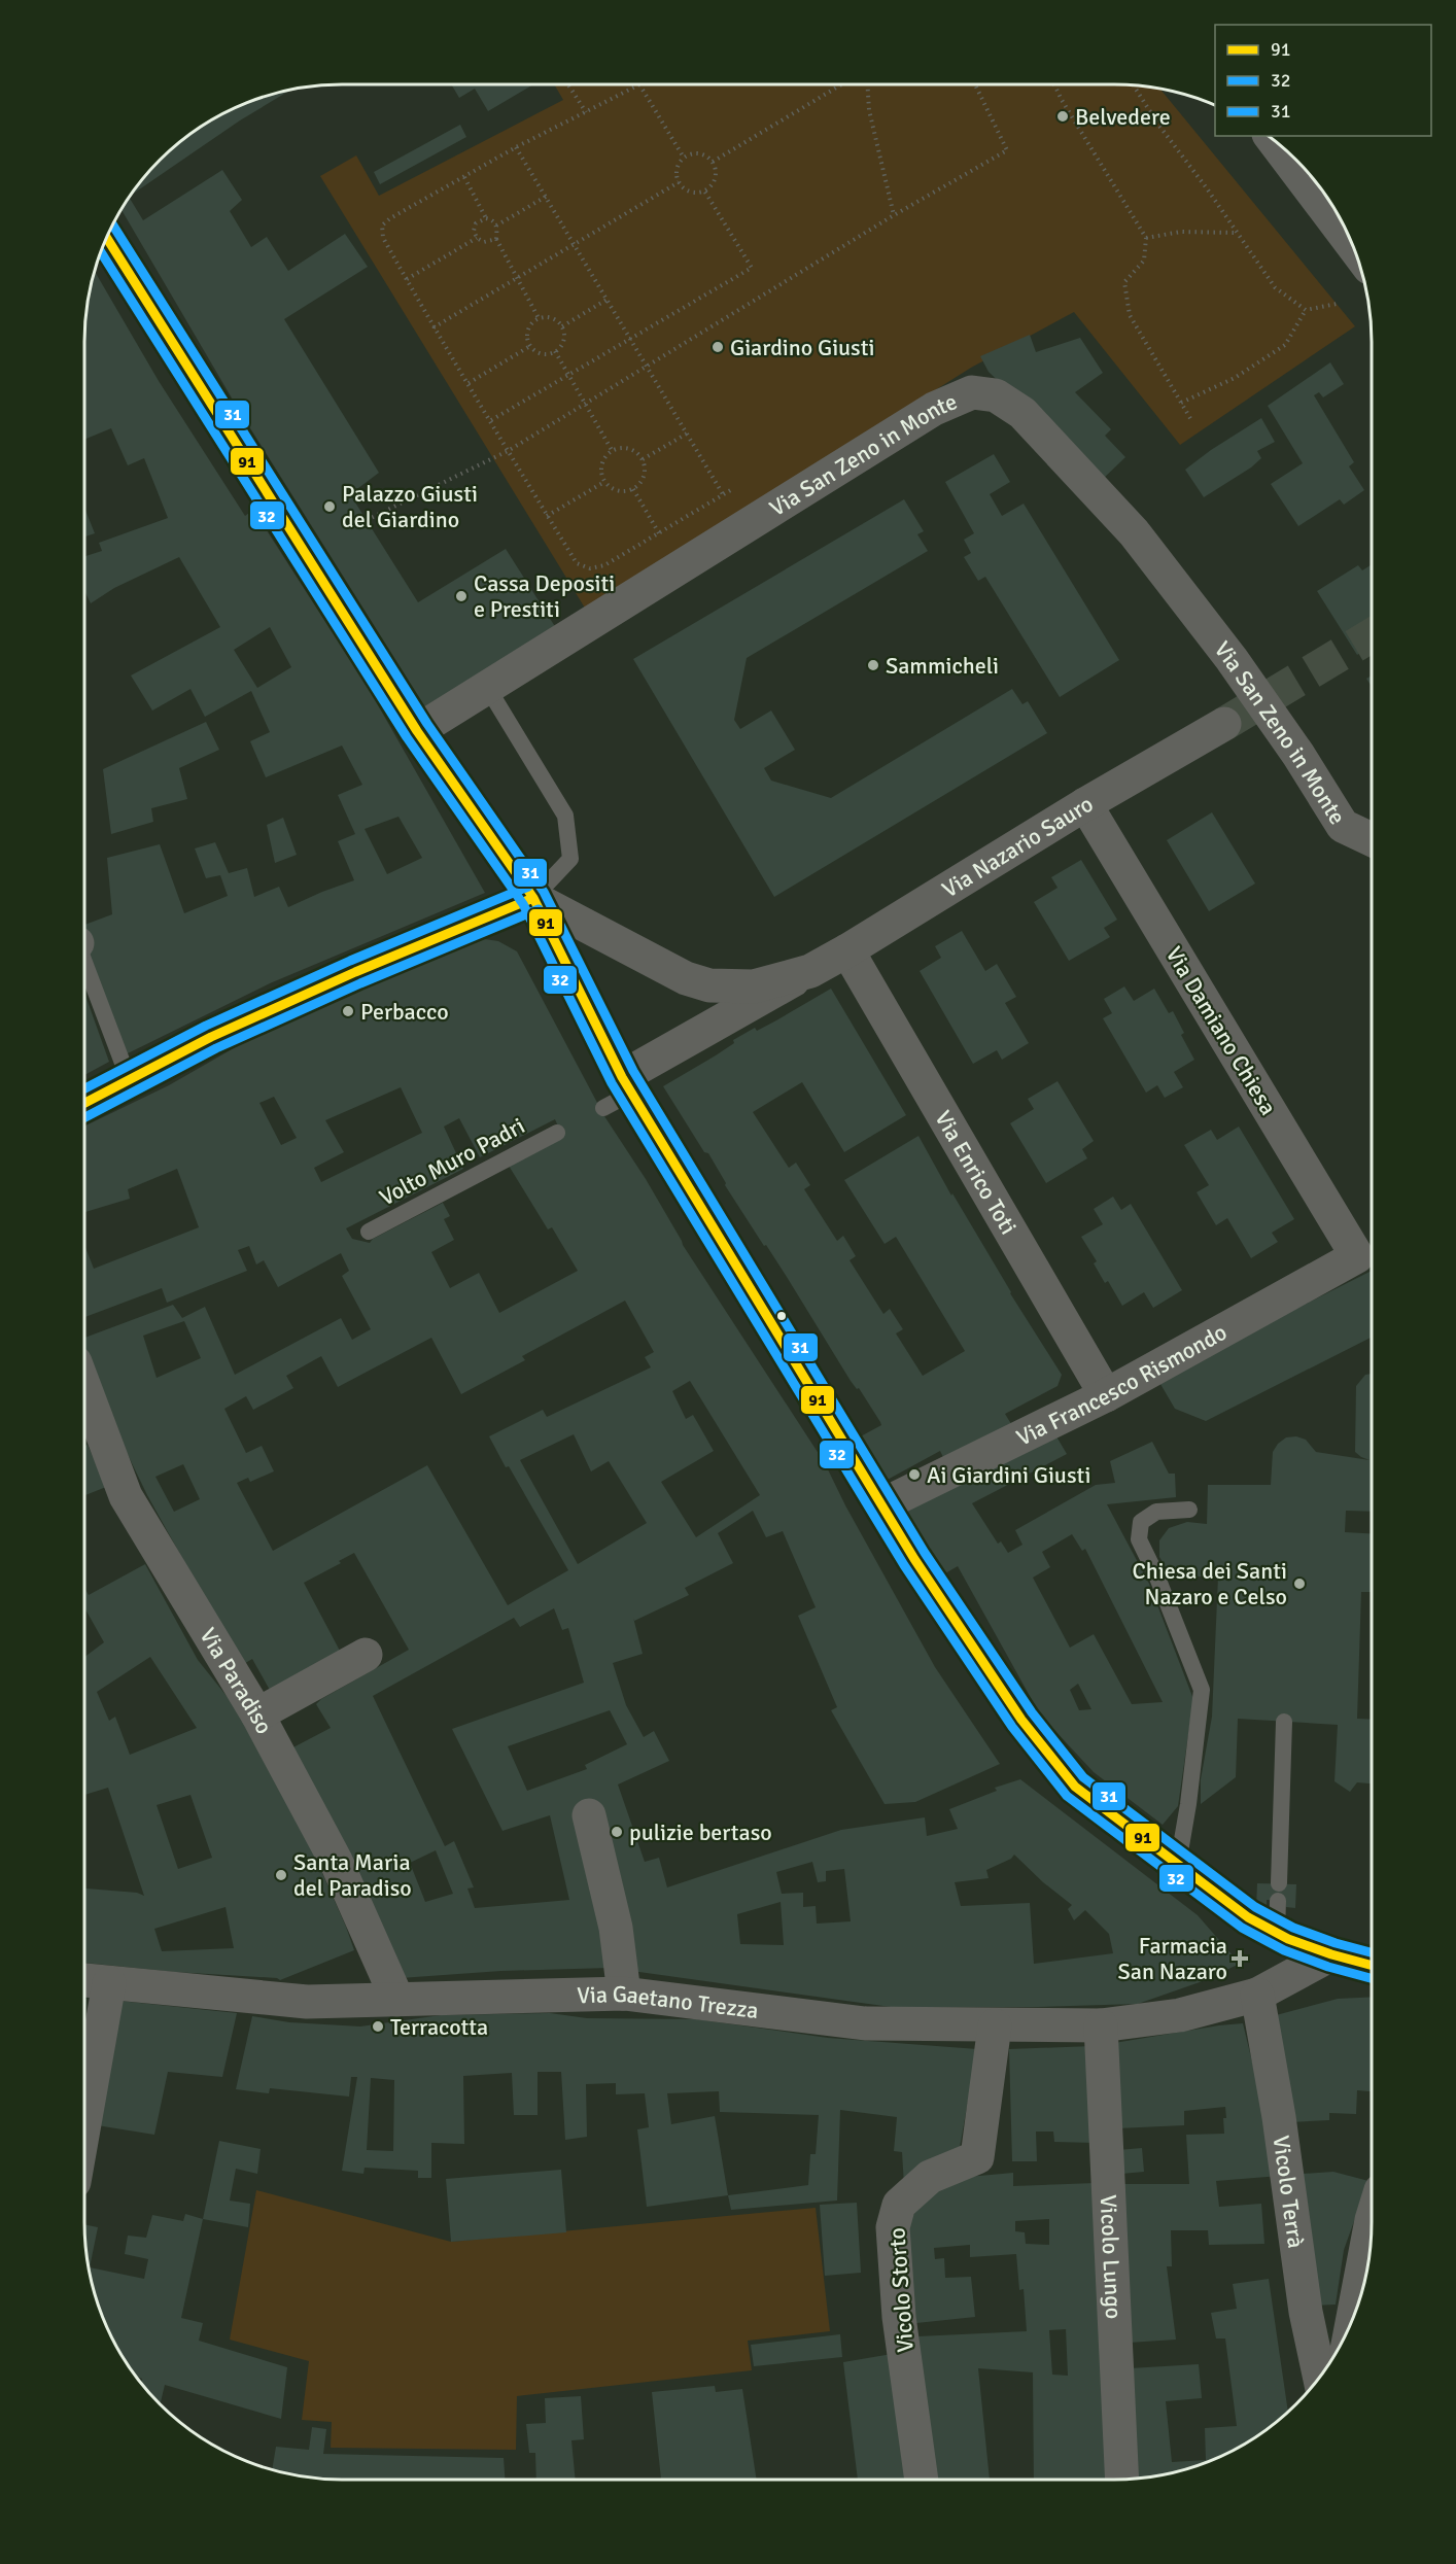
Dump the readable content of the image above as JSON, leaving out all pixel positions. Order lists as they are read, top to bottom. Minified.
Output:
{"streets":{"street":["Via San Zeno in Monte","Via Nazario Sauro","Via Damiano Chiesa","Via Enrico Toti","Via Francesco Rismondo","Via Paradiso","Via Gaetano Trezza","Vicolo Terrà","Vicolo Lungo","Vicolo Storto"],"lane":["Volto Muro Padri"]},"crossings":[["Via Nazario Sauro","Via Damiano Chiesa"],["Via Nazario Sauro","Via Enrico Toti"],["Via Damiano Chiesa","Via Francesco Rismondo"],["Via Enrico Toti","Via Francesco Rismondo"],["Via Paradiso","Via Gaetano Trezza"],["Via Gaetano Trezza","Vicolo Terrà"],["Via Gaetano Trezza","Vicolo Lungo"],["Via Gaetano Trezza","Vicolo Storto"]],"places":{"other":["Belvedere","Giardino Giusti","Palazzo Giusti del Giardino","Cassa Depositi e Prestiti","Sammicheli","Perbacco","Ai Giardini Giusti","Chiesa dei Santi Nazaro e Celso","pulizie bertaso","Santa Maria del Paradiso","Terracotta"],"health":["Farmacia San Nazaro"]},"lines":["transit line 31","transit line 91","transit line 32"],"legend":["91","32","31"]}
